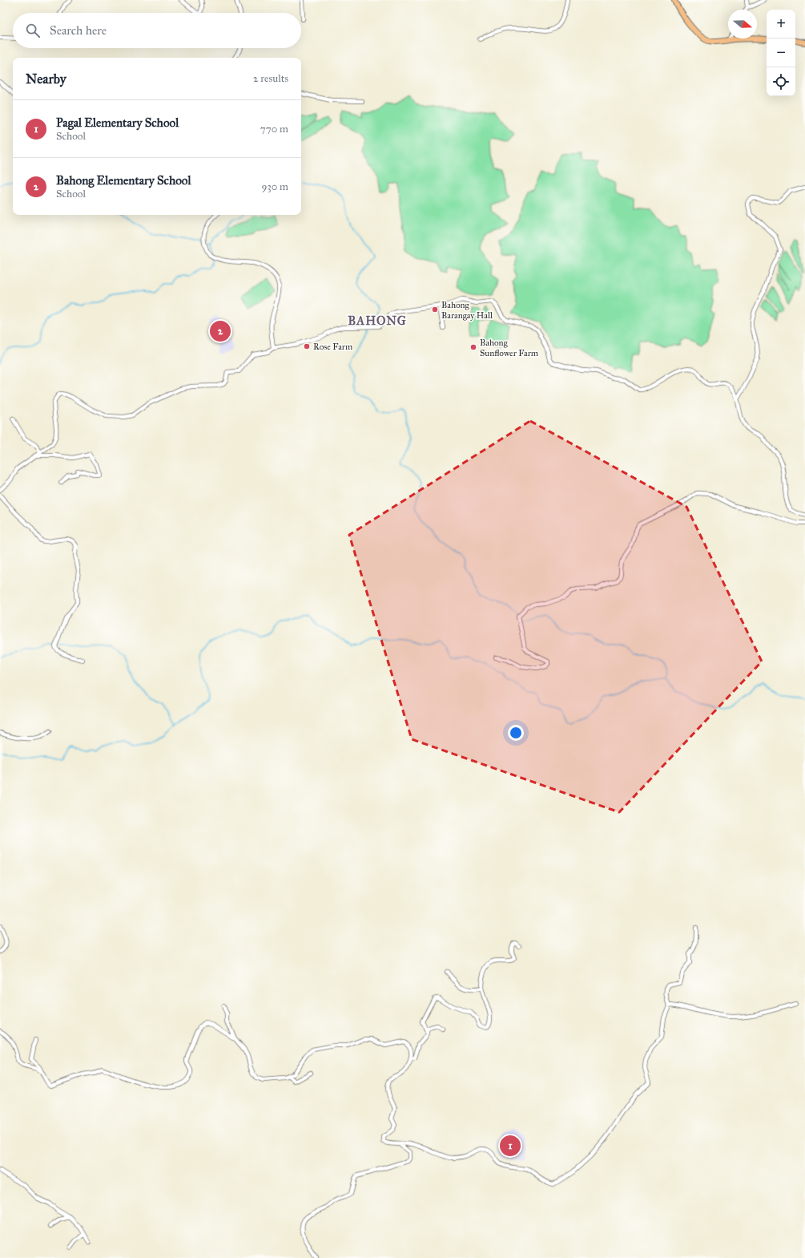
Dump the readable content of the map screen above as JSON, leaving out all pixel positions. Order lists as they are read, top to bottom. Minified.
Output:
{"districts":["BAHONG"],"places":["Bahong Barangay Hall","Rose Farm","Bahong Sunflower Farm"],"north":"right","page":{"map_buttons":["+","−"],"search":"Search here","heading":["Nearby","2 results"],"list":[{"mark":"1","name":"Pagal Elementary School","note":"School","value":"770 m"},{"mark":"2","name":"Bahong Elementary School","note":"School","value":"930 m"}],"pins":["2","1"]}}
